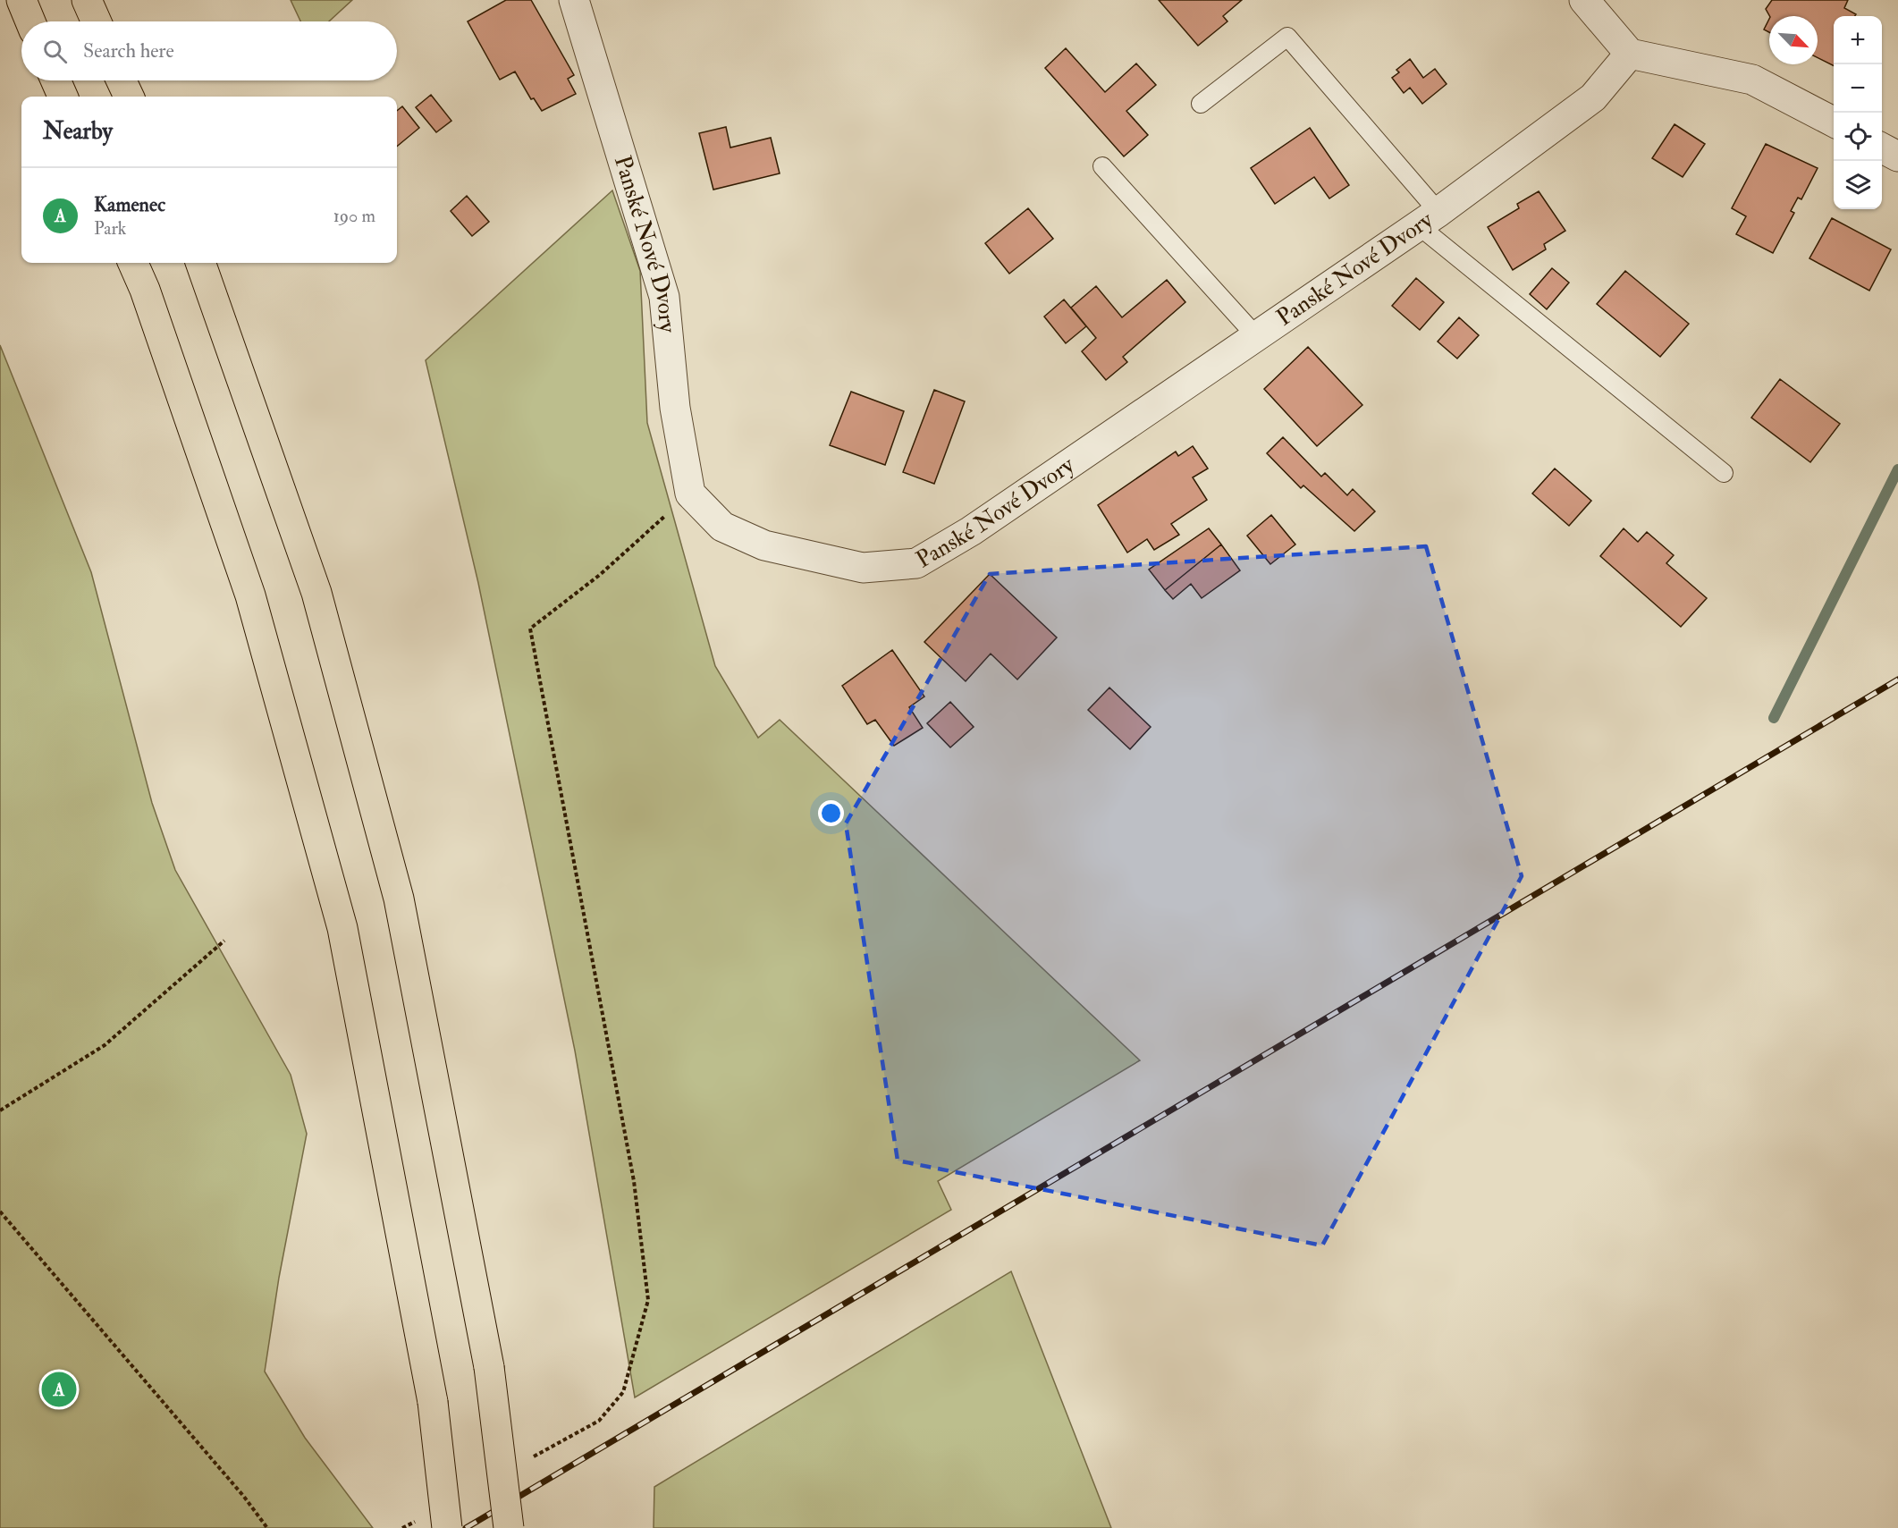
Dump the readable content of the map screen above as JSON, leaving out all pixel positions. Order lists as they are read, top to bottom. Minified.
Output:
{"streets":{"street":["Panské Nové Dvory"]},"north":"bottom right","page":{"map_buttons":["+","−"],"search":"Search here","heading":"Nearby","list":[{"mark":"A","name":"Kamenec","note":"Park","value":"190 m"}],"pins":"A"}}
